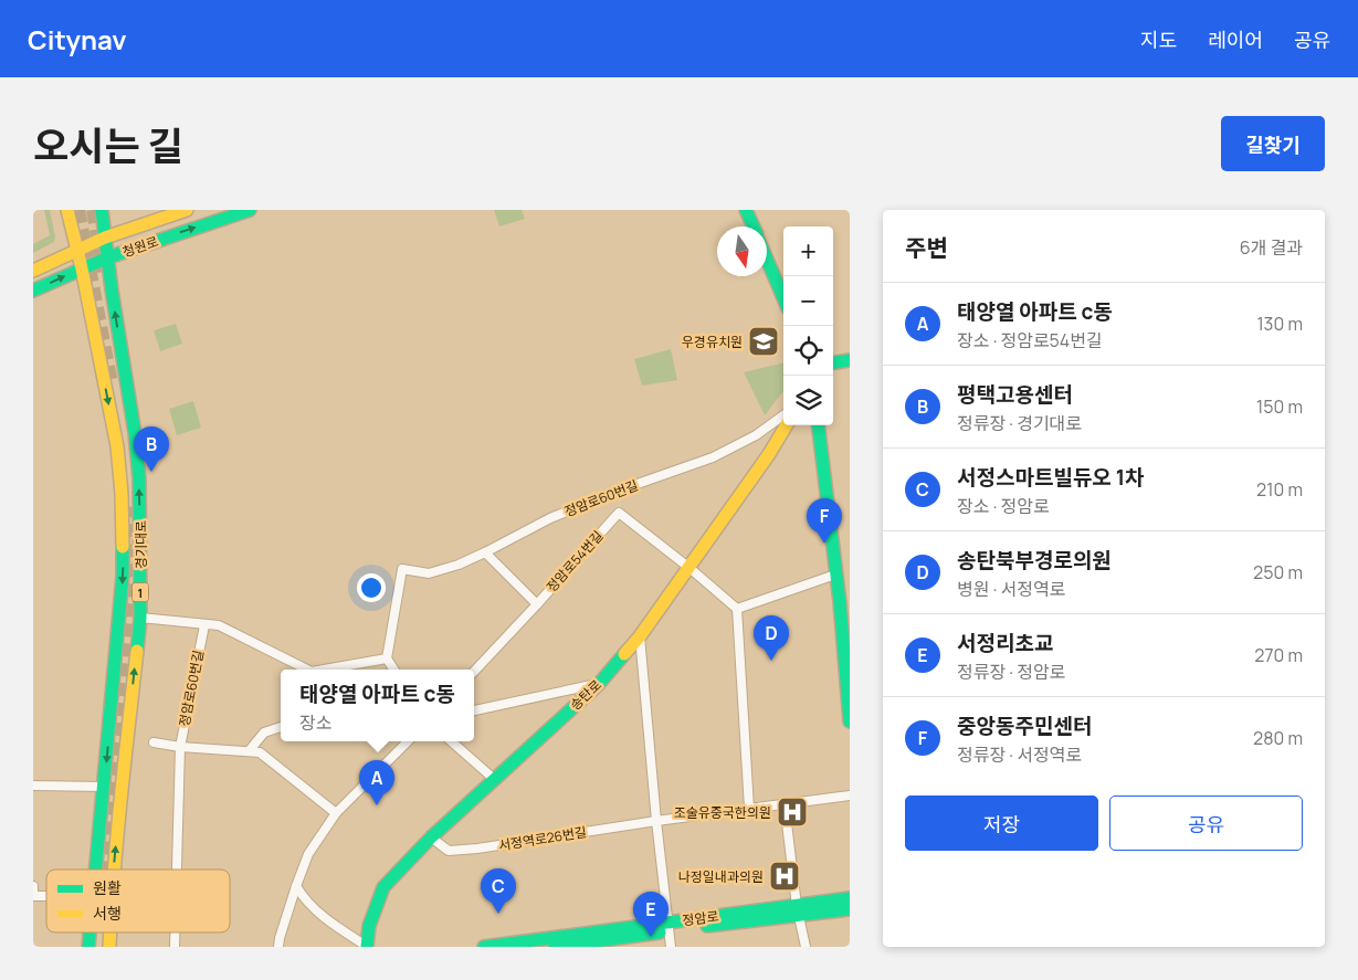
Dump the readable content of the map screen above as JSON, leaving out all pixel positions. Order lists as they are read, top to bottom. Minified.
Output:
{"streets":{"main road":["청원로","경기대로","1","송탄로","정암로"],"street":["정암로60번길","정암로54번길","서정역로26번길"]},"crossings":[["청원로","경기대로"],["정암로54번길","송탄로"],["송탄로","서정역로26번길"]],"places":{"school or university":["우경유치원"],"hospital":["조술유중국한의원","나정일내과의원"]},"legend":["원활","서행"],"north":"bottom","page":{"header":"Citynav","nav":["지도","레이어","공유"],"title":"오시는 길","buttons":["길찾기",["저장","공유"]],"heading":["주변","6개 결과"],"map_buttons":["+","−"],"list":[{"mark":"A","name":"태양열 아파트 c동","note":"장소 · 정암로54번길","value":"130 m"},{"mark":"B","name":"평택고용센터","note":"정류장 · 경기대로","value":"150 m"},{"mark":"C","name":"서정스마트빌듀오 1차","note":"장소 · 정암로","value":"210 m"},{"mark":"D","name":"송탄북부경로의원","note":"병원 · 서정역로","value":"250 m"},{"mark":"E","name":"서정리초교","note":"정류장 · 정암로","value":"270 m"},{"mark":"F","name":"중앙동주민센터","note":"정류장 · 서정역로","value":"280 m"}],"pins":["B","F","D","A","C","E"],"popup":["태양열 아파트 c동","장소"]}}
